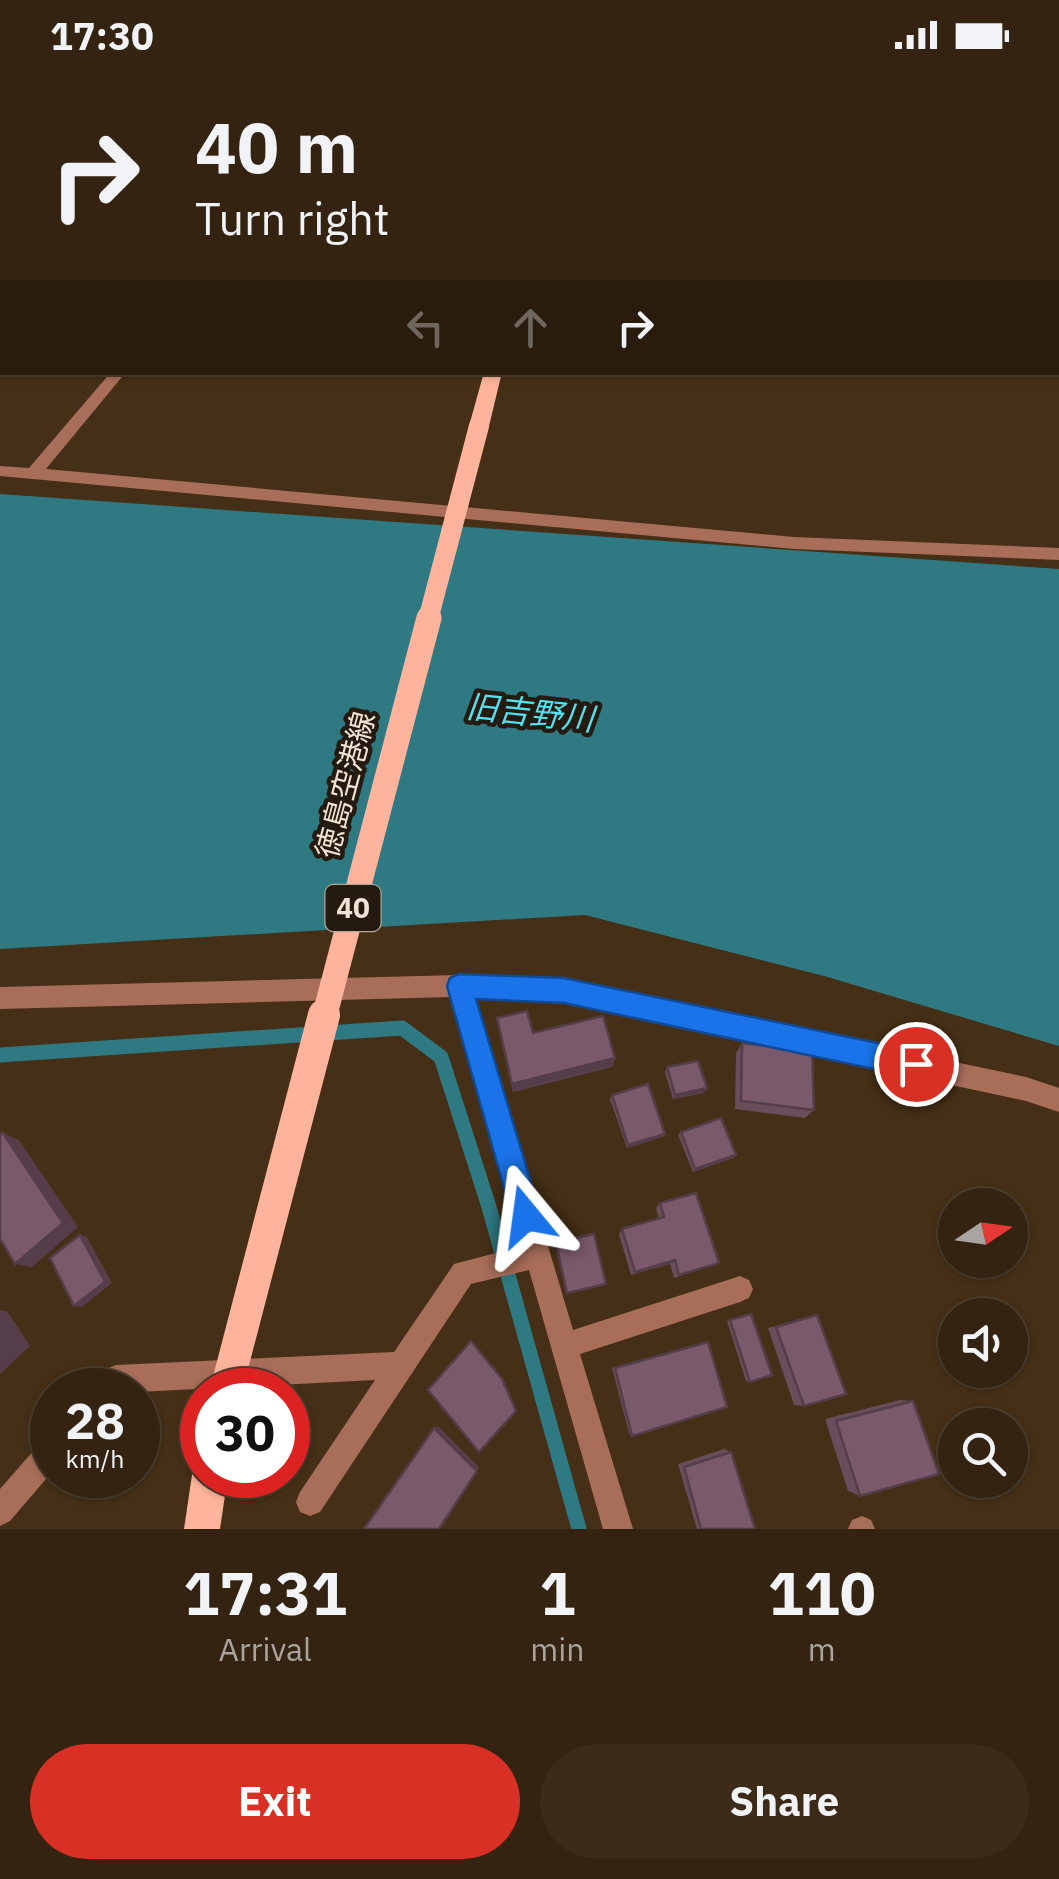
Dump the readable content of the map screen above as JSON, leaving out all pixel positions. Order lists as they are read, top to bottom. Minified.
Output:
{"streets":{"main road":["徳島空港線","40"]},"water":["旧吉野川"],"north":"right","page":{"status":"17:30","turn":["40 m","Turn right"],"speed":"28 km/h","limit":"30","eta":["17:31","Arrival","1","min","110","m"],"buttons":["Exit","Share"]}}
